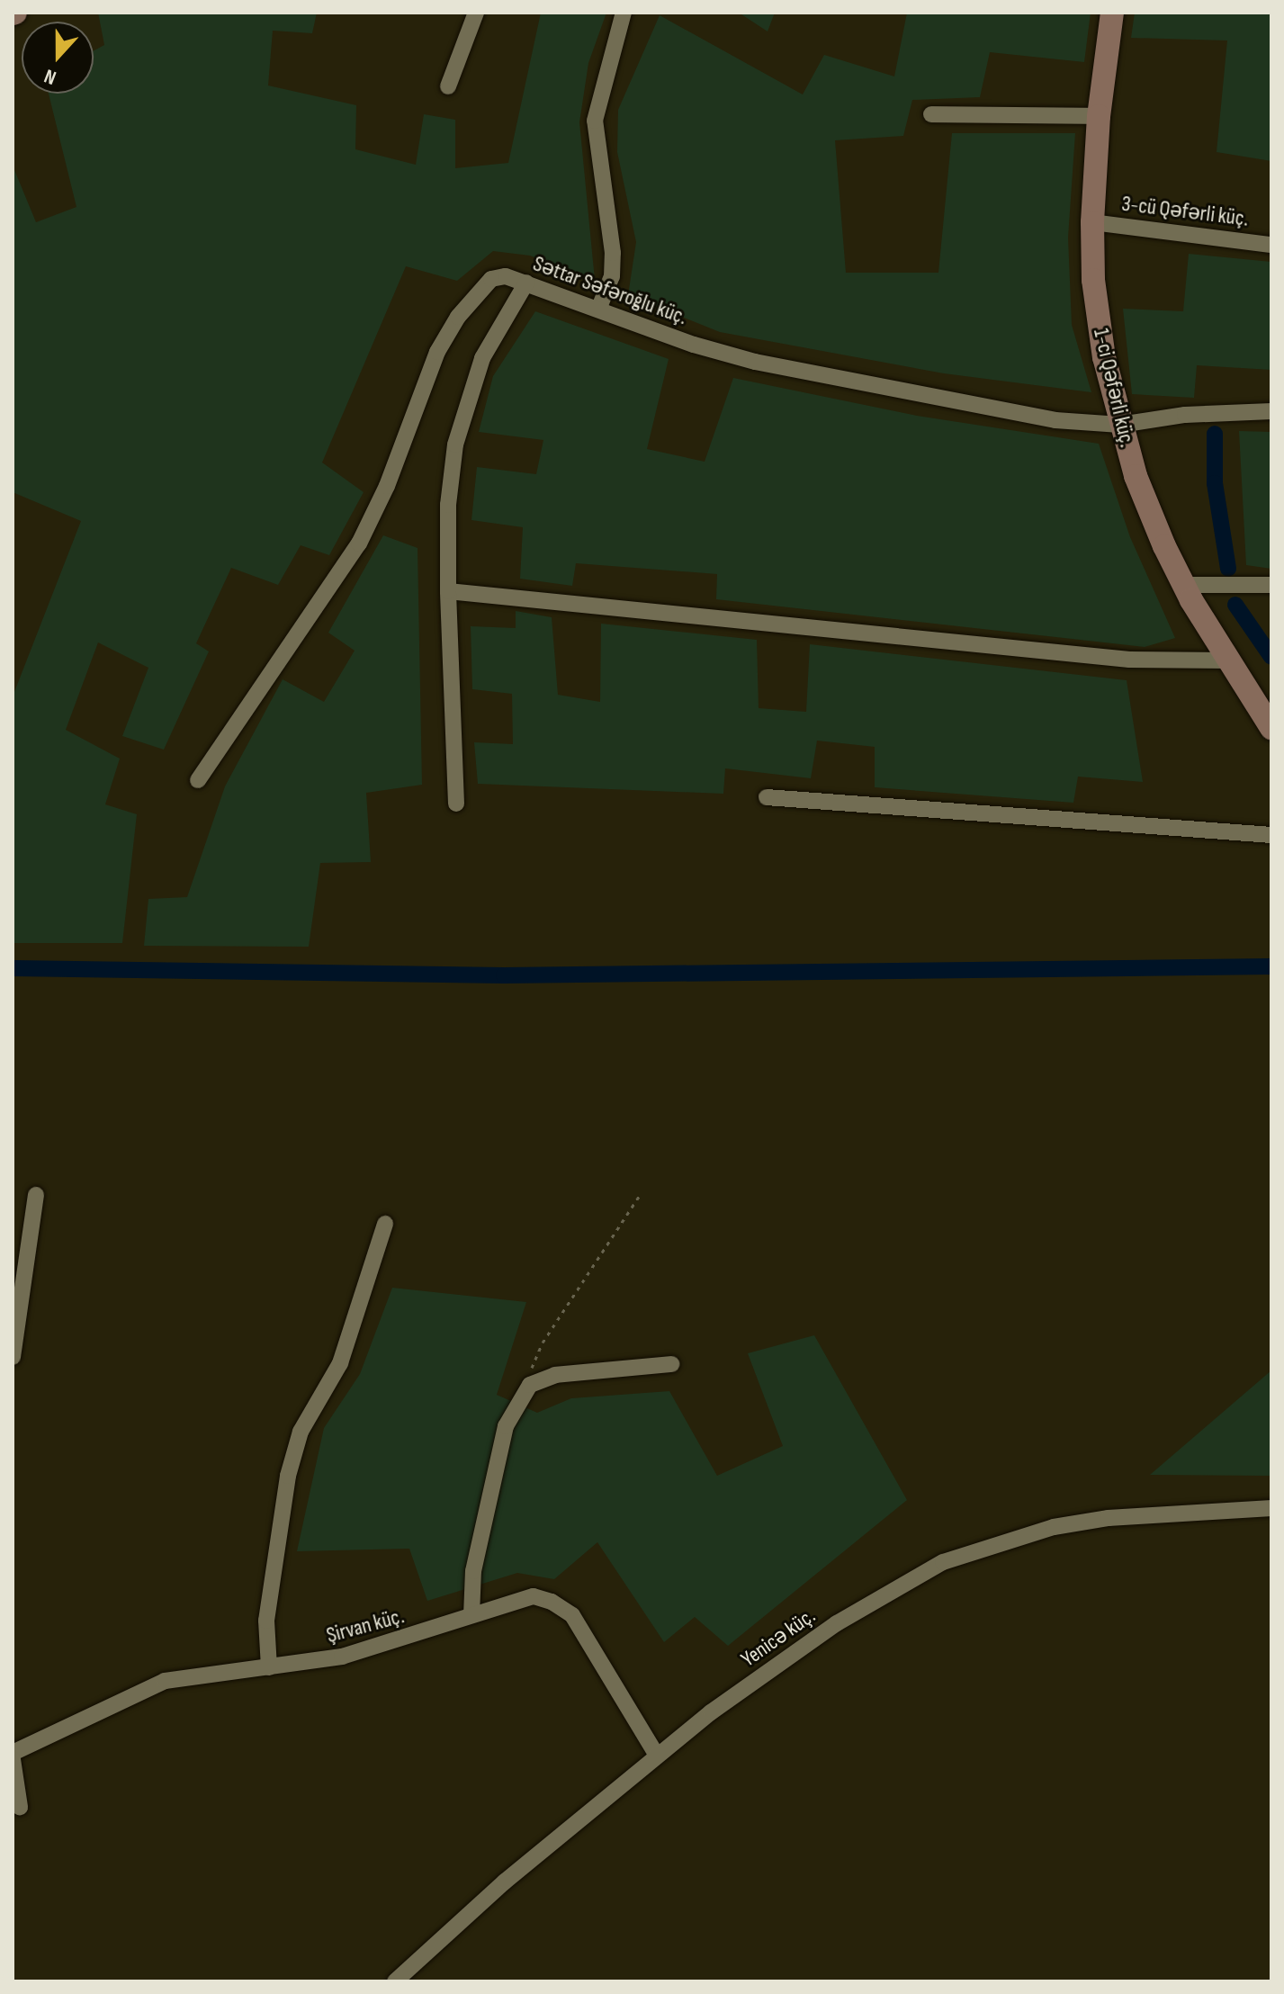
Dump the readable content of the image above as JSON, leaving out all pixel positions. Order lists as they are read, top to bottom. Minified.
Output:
{"streets":{"street":["3-cü Qəfərli küç.","Səttar Səfəroğlu küç.","1-ci Qəfərli küç.","Şirvan küç.","Yenicə küç."]},"crossings":[["3-cü Qəfərli küç.","1-ci Qəfərli küç."],["Səttar Səfəroğlu küç.","1-ci Qəfərli küç."],["Şirvan küç.","Yenicə küç."]],"north":"bottom"}
